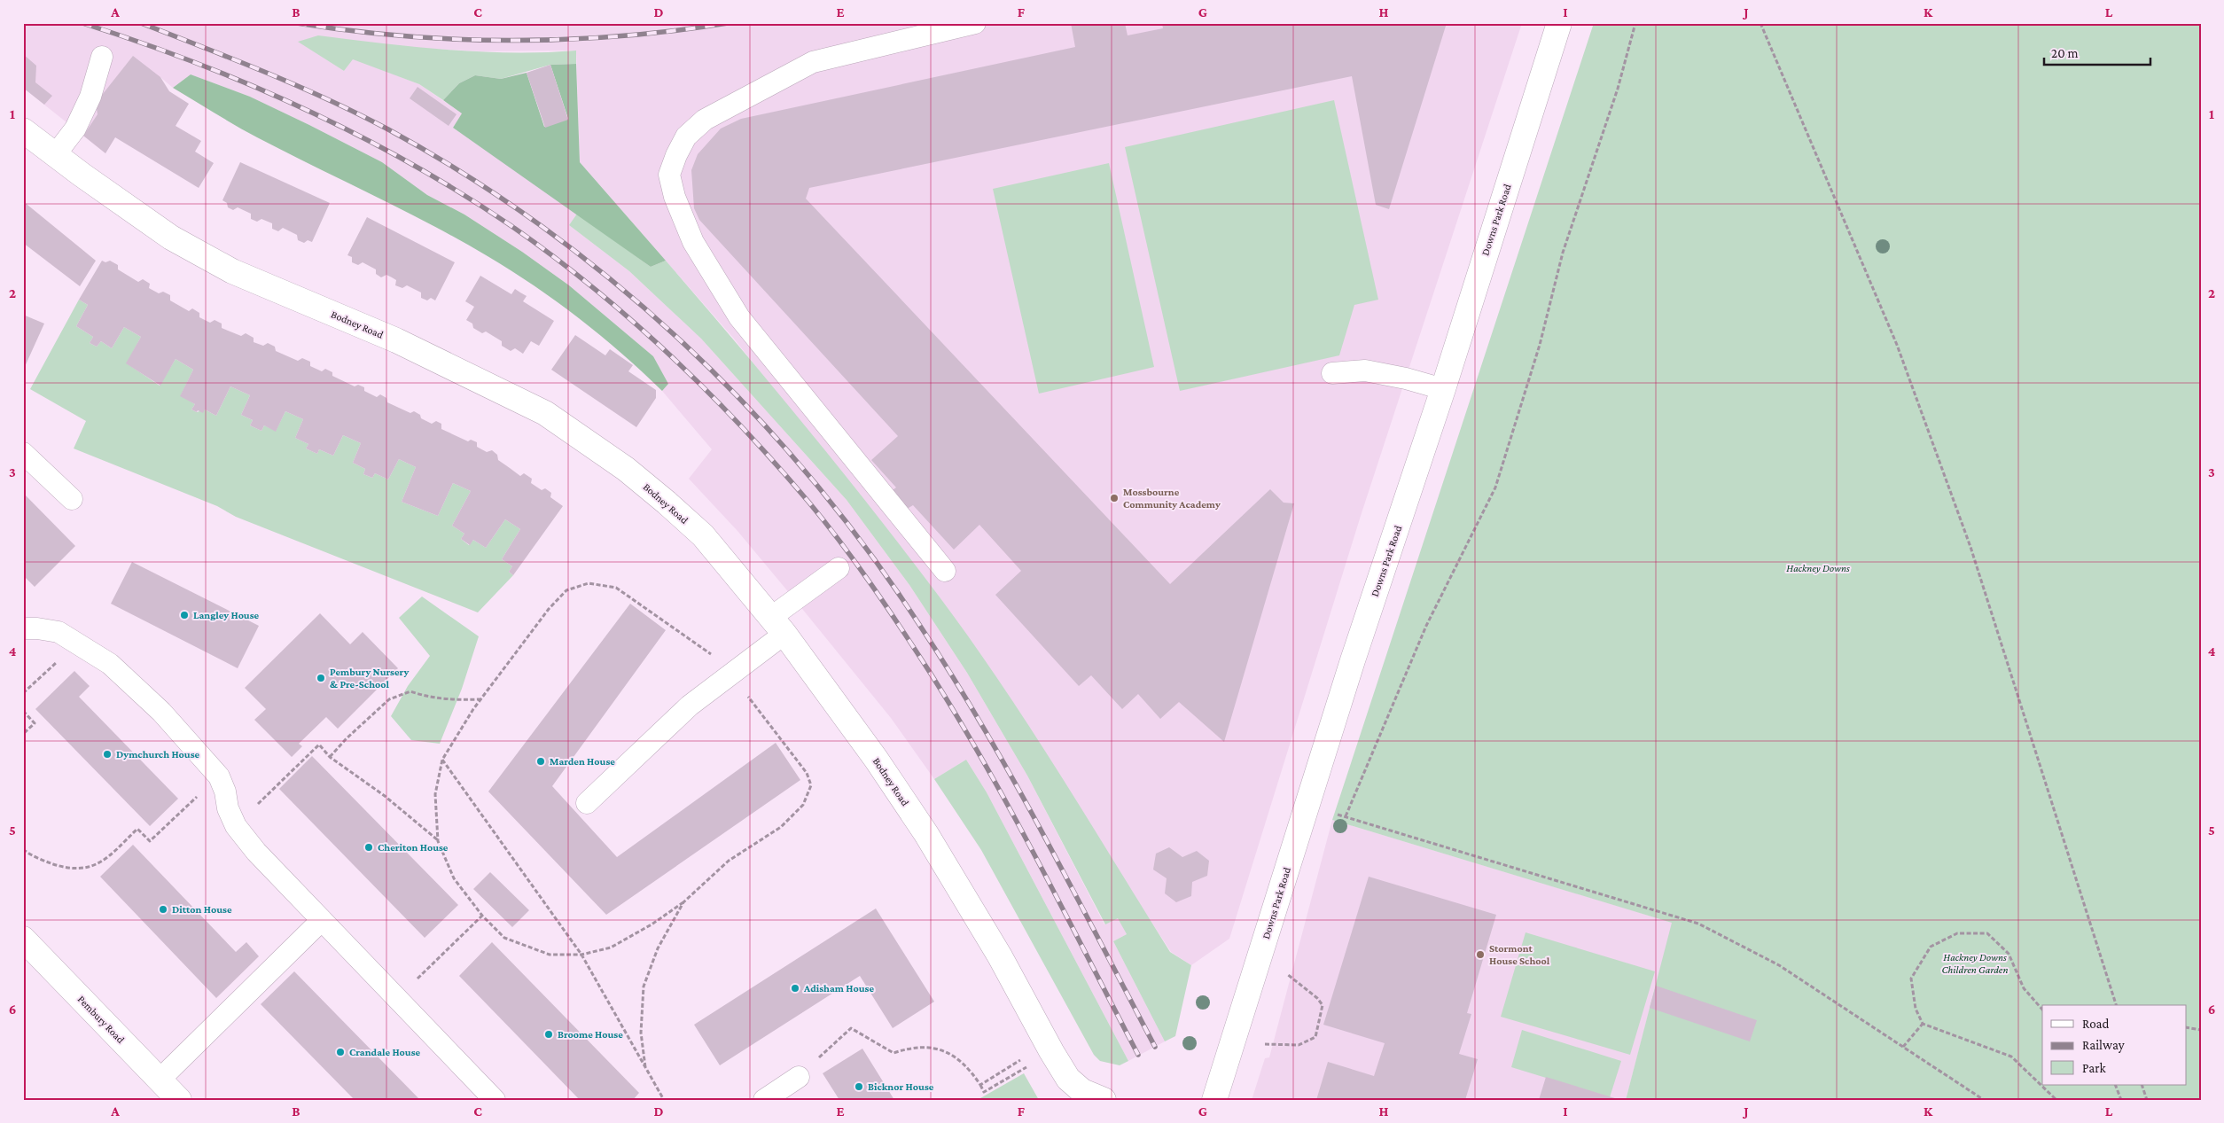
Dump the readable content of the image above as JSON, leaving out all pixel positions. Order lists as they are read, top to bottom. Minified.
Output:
{"streets":{"street":["Downs Park Road","Bodney Road","Pembury Road"]},"parks":["Hackney Downs","Hackney Downs Children Garden"],"places":["Mossbourne Community Academy","Langley House","Pembury Nursery & Pre-School","Dymchurch House","Marden House","Cheriton House","Ditton House","Stormont House School","Adisham House","Broome House","Crandale House","Bicknor House"],"legend":["Road","Railway","Park"],"scale_bar":"20 m","grid":{"columns":["A","B","C","D","E","F","G","H","I","J","K","L"],"rows":["1","2","3","4","5","6"]}}
